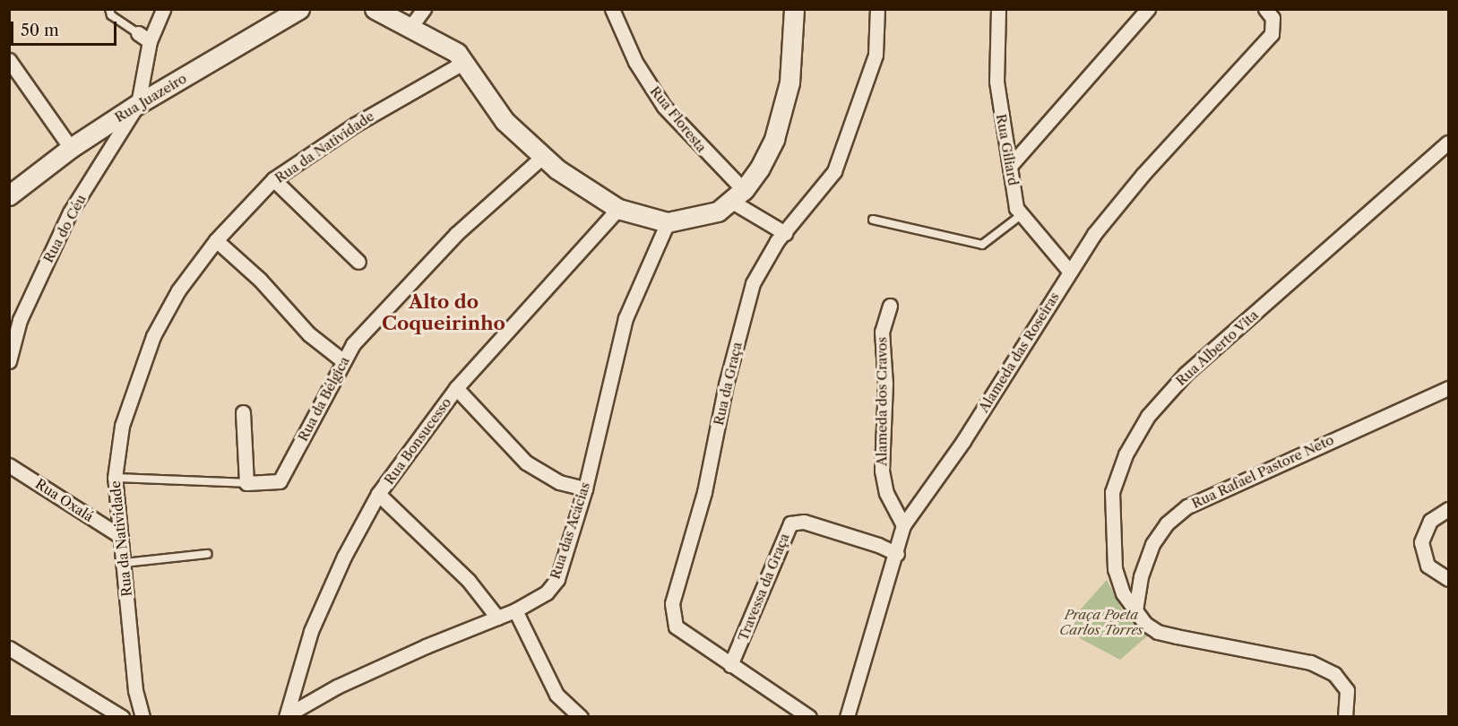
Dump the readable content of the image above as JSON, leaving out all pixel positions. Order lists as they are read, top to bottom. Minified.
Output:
{"streets":{"main road":["Rua Juazeiro"],"street":["Rua Floresta","Rua da Natividade","Rua Giliard","Rua do Céu","Rua Alberto Vita","Alameda das Roseiras","Rua da Graça","Rua da Bélgica","Alameda dos Cravos","Rua Bonsucesso","Rua Rafael Pastore Neto","Rua Oxalá","Rua das Acácias","Travessa da Graça"]},"crossings":[["Rua Juazeiro","Rua do Céu"],["Rua Floresta","Rua da Graça"],["Rua da Natividade","Rua Oxalá"],["Rua Alberto Vita","Rua Rafael Pastore Neto"],["Alameda das Roseiras","Alameda dos Cravos"],["Alameda das Roseiras","Travessa da Graça"],["Rua da Graça","Travessa da Graça"],["Rua Bonsucesso","Rua das Acácias"]],"districts":["Alto do Coqueirinho"],"parks":["Praça Poeta Carlos Torres"],"scale_bar":"50 m"}
